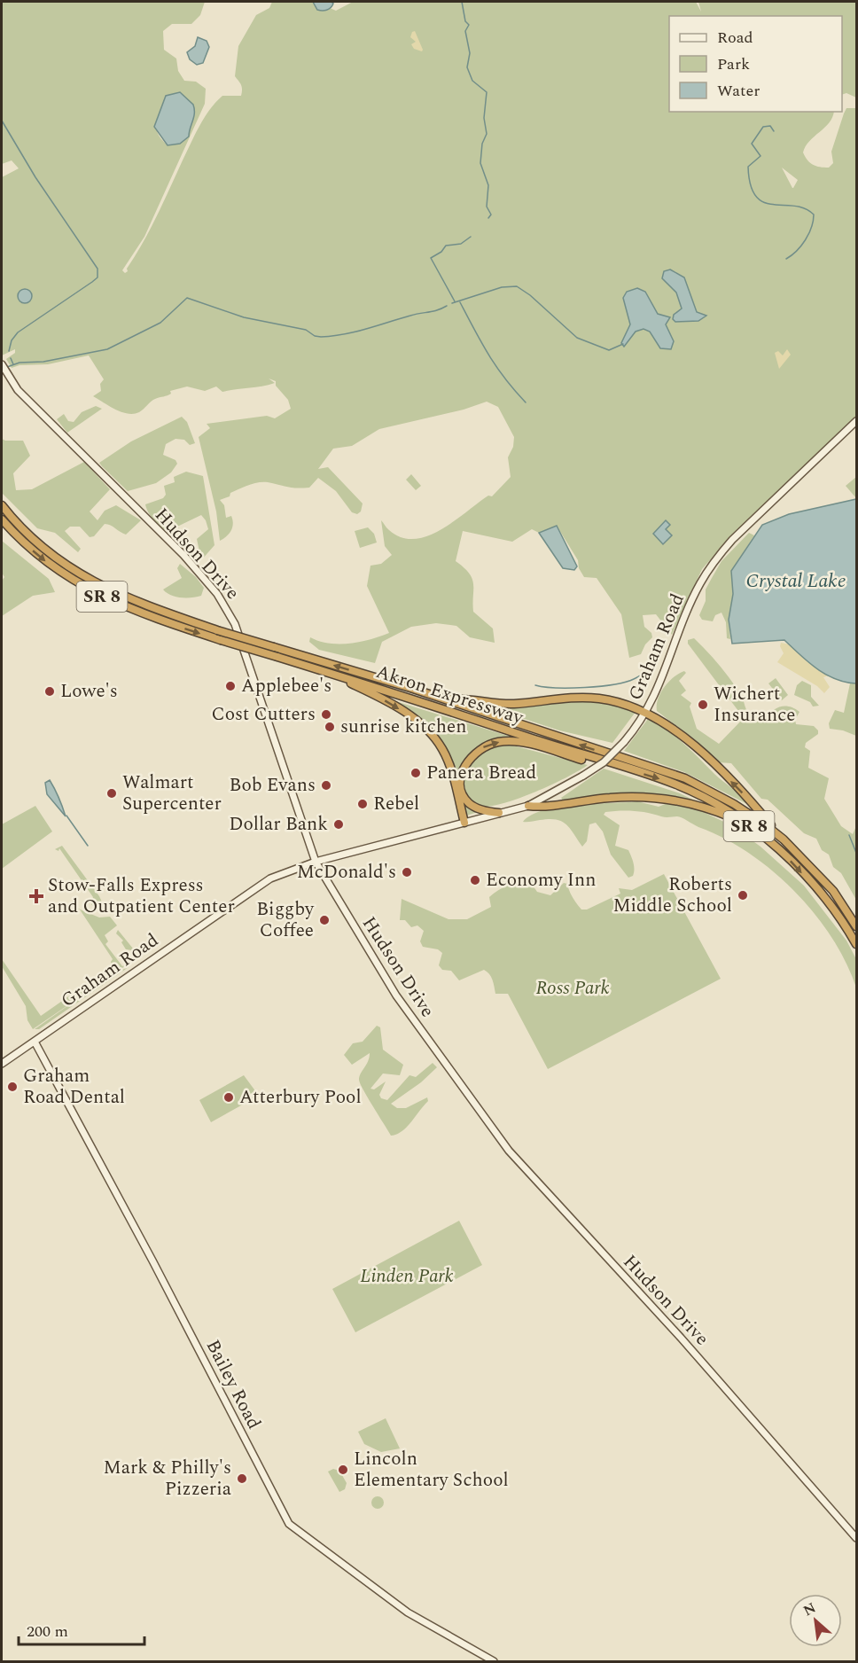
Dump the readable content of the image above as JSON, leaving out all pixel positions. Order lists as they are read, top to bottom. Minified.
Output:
{"streets":{"highway":["SR 8","Akron Expressway"],"street":["Hudson Drive","Graham Road","Bailey Road"]},"crossings":[["Hudson Drive","Graham Road"],["Graham Road","Bailey Road"]],"water":["Crystal Lake"],"parks":["Ross Park","Linden Park"],"places":{"other":["Applebee's","Lowe's","Wichert Insurance","Cost Cutters","sunrise kitchen","Panera Bread","Bob Evans","Walmart Supercenter","Rebel","Dollar Bank","McDonald's","Economy Inn","Roberts Middle School","Biggby Coffee","Graham Road Dental","Atterbury Pool","Lincoln Elementary School","Mark & Philly's Pizzeria"],"health":["Stow-Falls Express and Outpatient Center"]},"legend":["Road","Park","Water"],"scale_bar":"200 m","north":"top left"}
